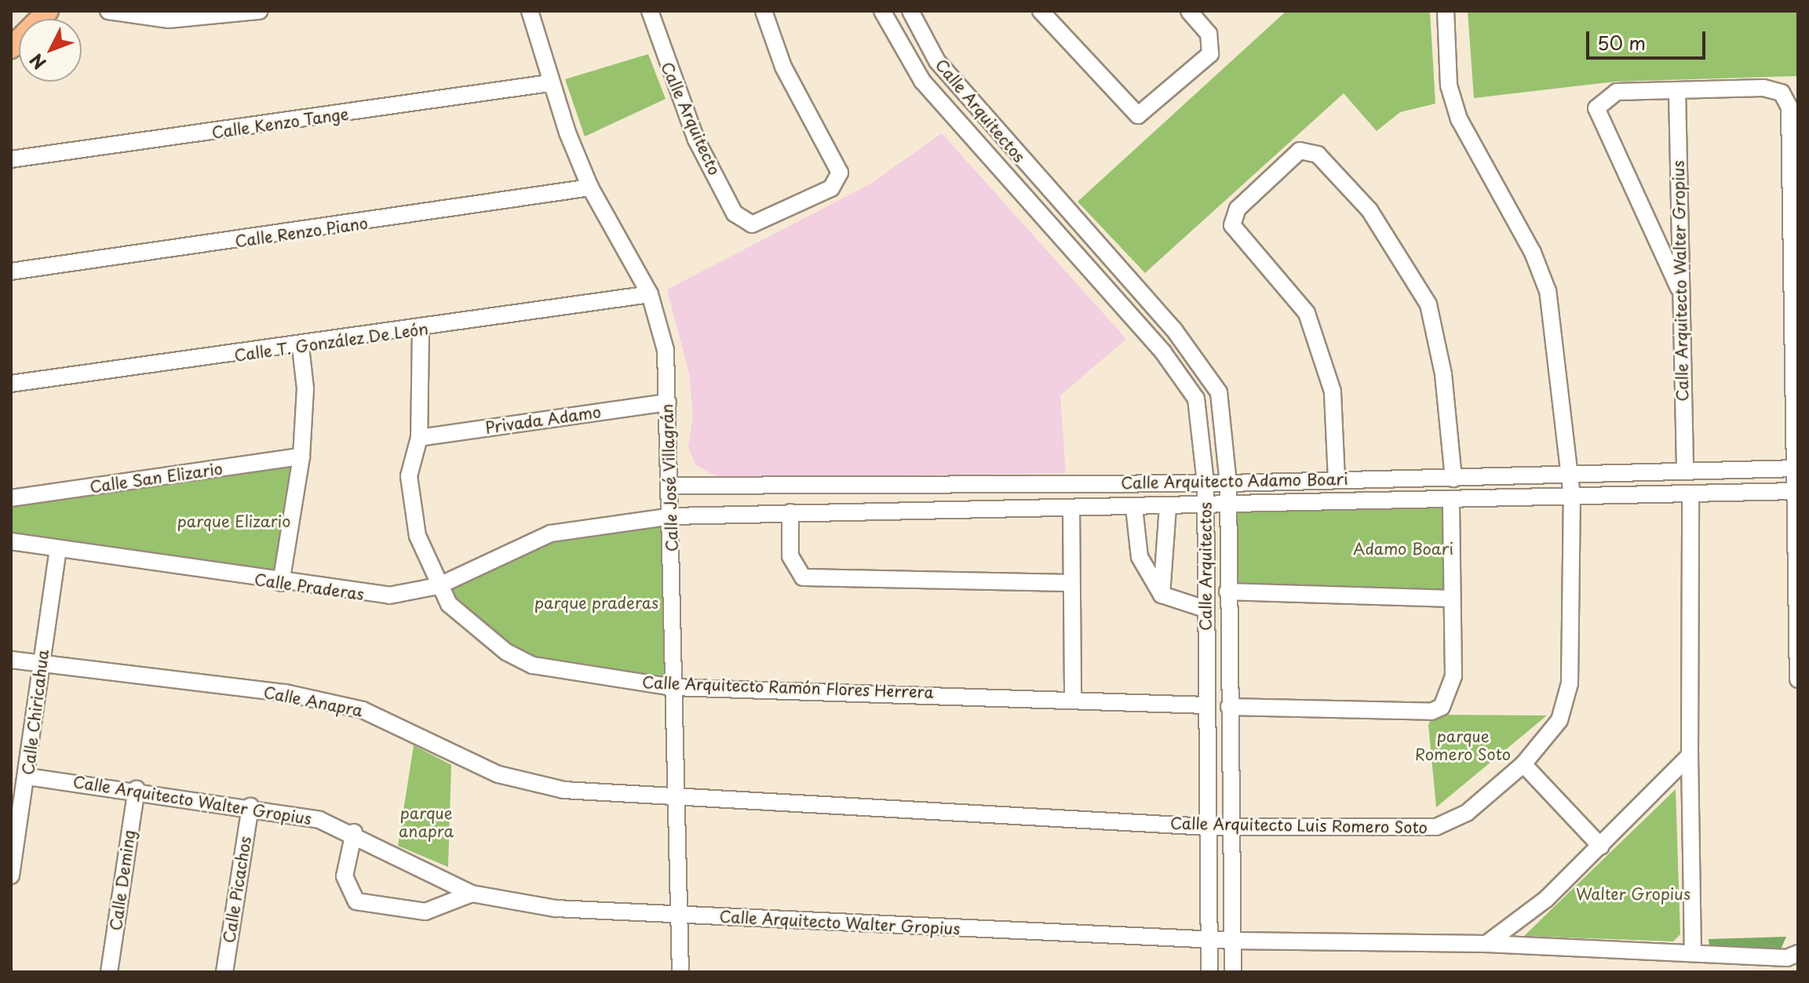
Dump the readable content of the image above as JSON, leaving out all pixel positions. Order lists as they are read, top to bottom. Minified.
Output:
{"streets":{"street":["Calle Arquitectos","Calle Arquitecto","Calle Kenzo Tange","Calle Renzo Piano","Calle Arquitecto Walter Gropius","Calle T. González De León","Privada Adamo","Calle San Elizario","Calle José Villagrán","Calle Arquitecto Adamo Boari","Calle Praderas","Calle Arquitecto Ramón Flores Herrera","Calle Anapra","Calle Chiricahua","Calle Arquitecto Luis Romero Soto","Calle Deming","Calle Picachos"]},"crossings":[["Calle Arquitectos","Calle Arquitecto Walter Gropius"],["Calle Arquitectos","Calle Arquitecto Adamo Boari"],["Calle Arquitectos","Calle Arquitecto Ramón Flores Herrera"],["Calle Arquitectos","Calle Arquitecto Luis Romero Soto"],["Calle Kenzo Tange","Calle José Villagrán"],["Calle Renzo Piano","Calle José Villagrán"],["Calle Arquitecto Walter Gropius","Calle José Villagrán"],["Calle Arquitecto Walter Gropius","Calle Arquitecto Adamo Boari"],["Calle Arquitecto Walter Gropius","Calle Chiricahua"],["Calle Arquitecto Walter Gropius","Calle Deming"],["Calle Arquitecto Walter Gropius","Calle Picachos"],["Calle T. González De León","Calle José Villagrán"],["Calle T. González De León","Calle Arquitecto Ramón Flores Herrera"],["Privada Adamo","Calle José Villagrán"],["Privada Adamo","Calle Arquitecto Ramón Flores Herrera"],["Calle José Villagrán","Calle Arquitecto Adamo Boari"],["Calle José Villagrán","Calle Praderas"],["Calle José Villagrán","Calle Arquitecto Ramón Flores Herrera"],["Calle José Villagrán","Calle Anapra"],["Calle José Villagrán","Calle Arquitecto Luis Romero Soto"],["Calle Arquitecto Adamo Boari","Calle Praderas"],["Calle Arquitecto Adamo Boari","Calle Arquitecto Luis Romero Soto"],["Calle Praderas","Calle Arquitecto Ramón Flores Herrera"],["Calle Praderas","Calle Chiricahua"],["Calle Anapra","Calle Chiricahua"],["Calle Anapra","Calle Arquitecto Luis Romero Soto"]],"parks":["parque Elizario","Adamo Boari","parque praderas","parque Romero Soto","parque anapra","Walter Gropius"],"scale_bar":"50 m","north":"bottom left"}
